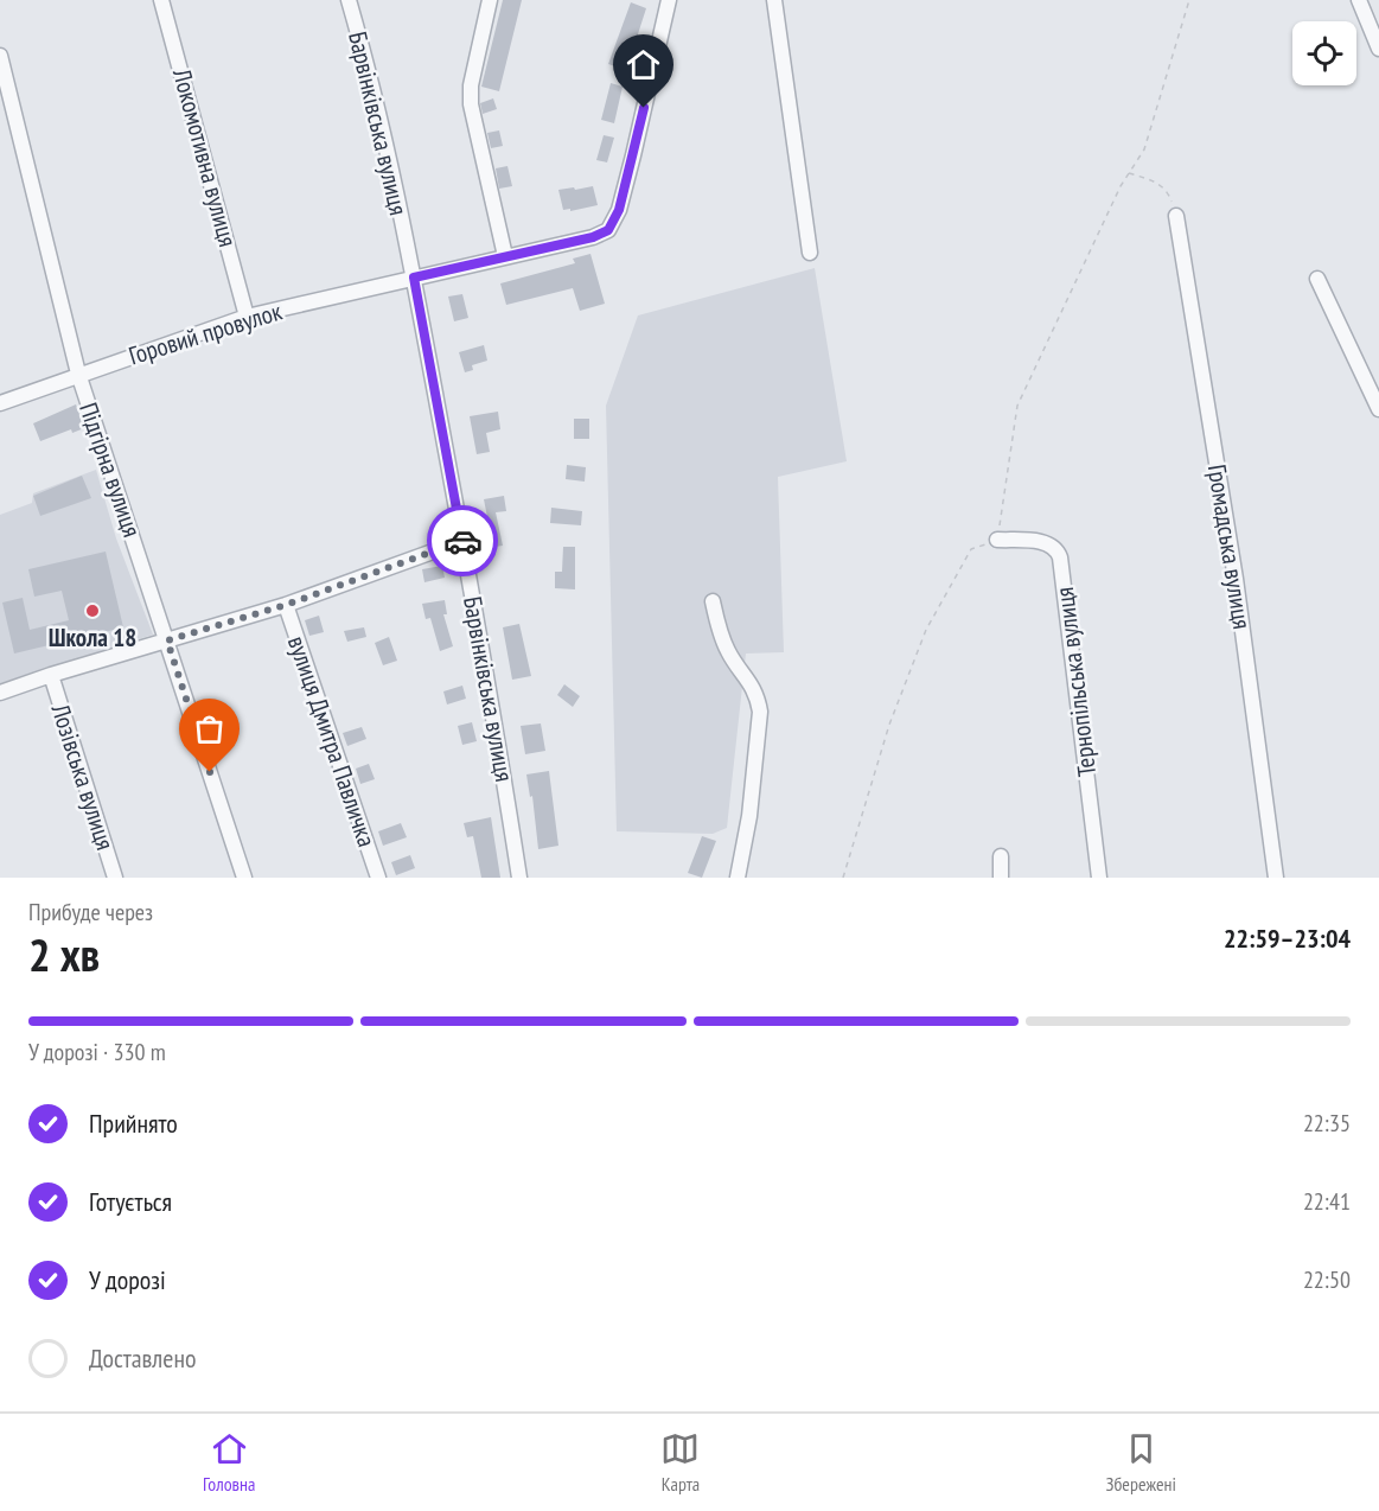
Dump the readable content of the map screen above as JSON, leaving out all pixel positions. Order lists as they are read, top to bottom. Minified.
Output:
{"streets":{"street":["Барвінківська вулиця","Локомотивна вулиця","Горовий провулок","Підгірна вулиця","Громадська вулиця","Тернопільська вулиця","вулиця Дмитра Павличка","Лозівська вулиця"]},"crossings":[["Барвінківська вулиця","Горовий провулок"],["Локомотивна вулиця","Горовий провулок"],["Горовий провулок","Підгірна вулиця"]],"places":["Школа 18"],"page":{"heading":["2 хв","Прибуде через","22:59–23:04"],"bar":"У дорозі · 330 m","list":[["Прийнято","22:35"],["Готується","22:41"],["У дорозі","22:50"],"Доставлено"],"tabs":["Головна","Карта","Збережені"]}}
